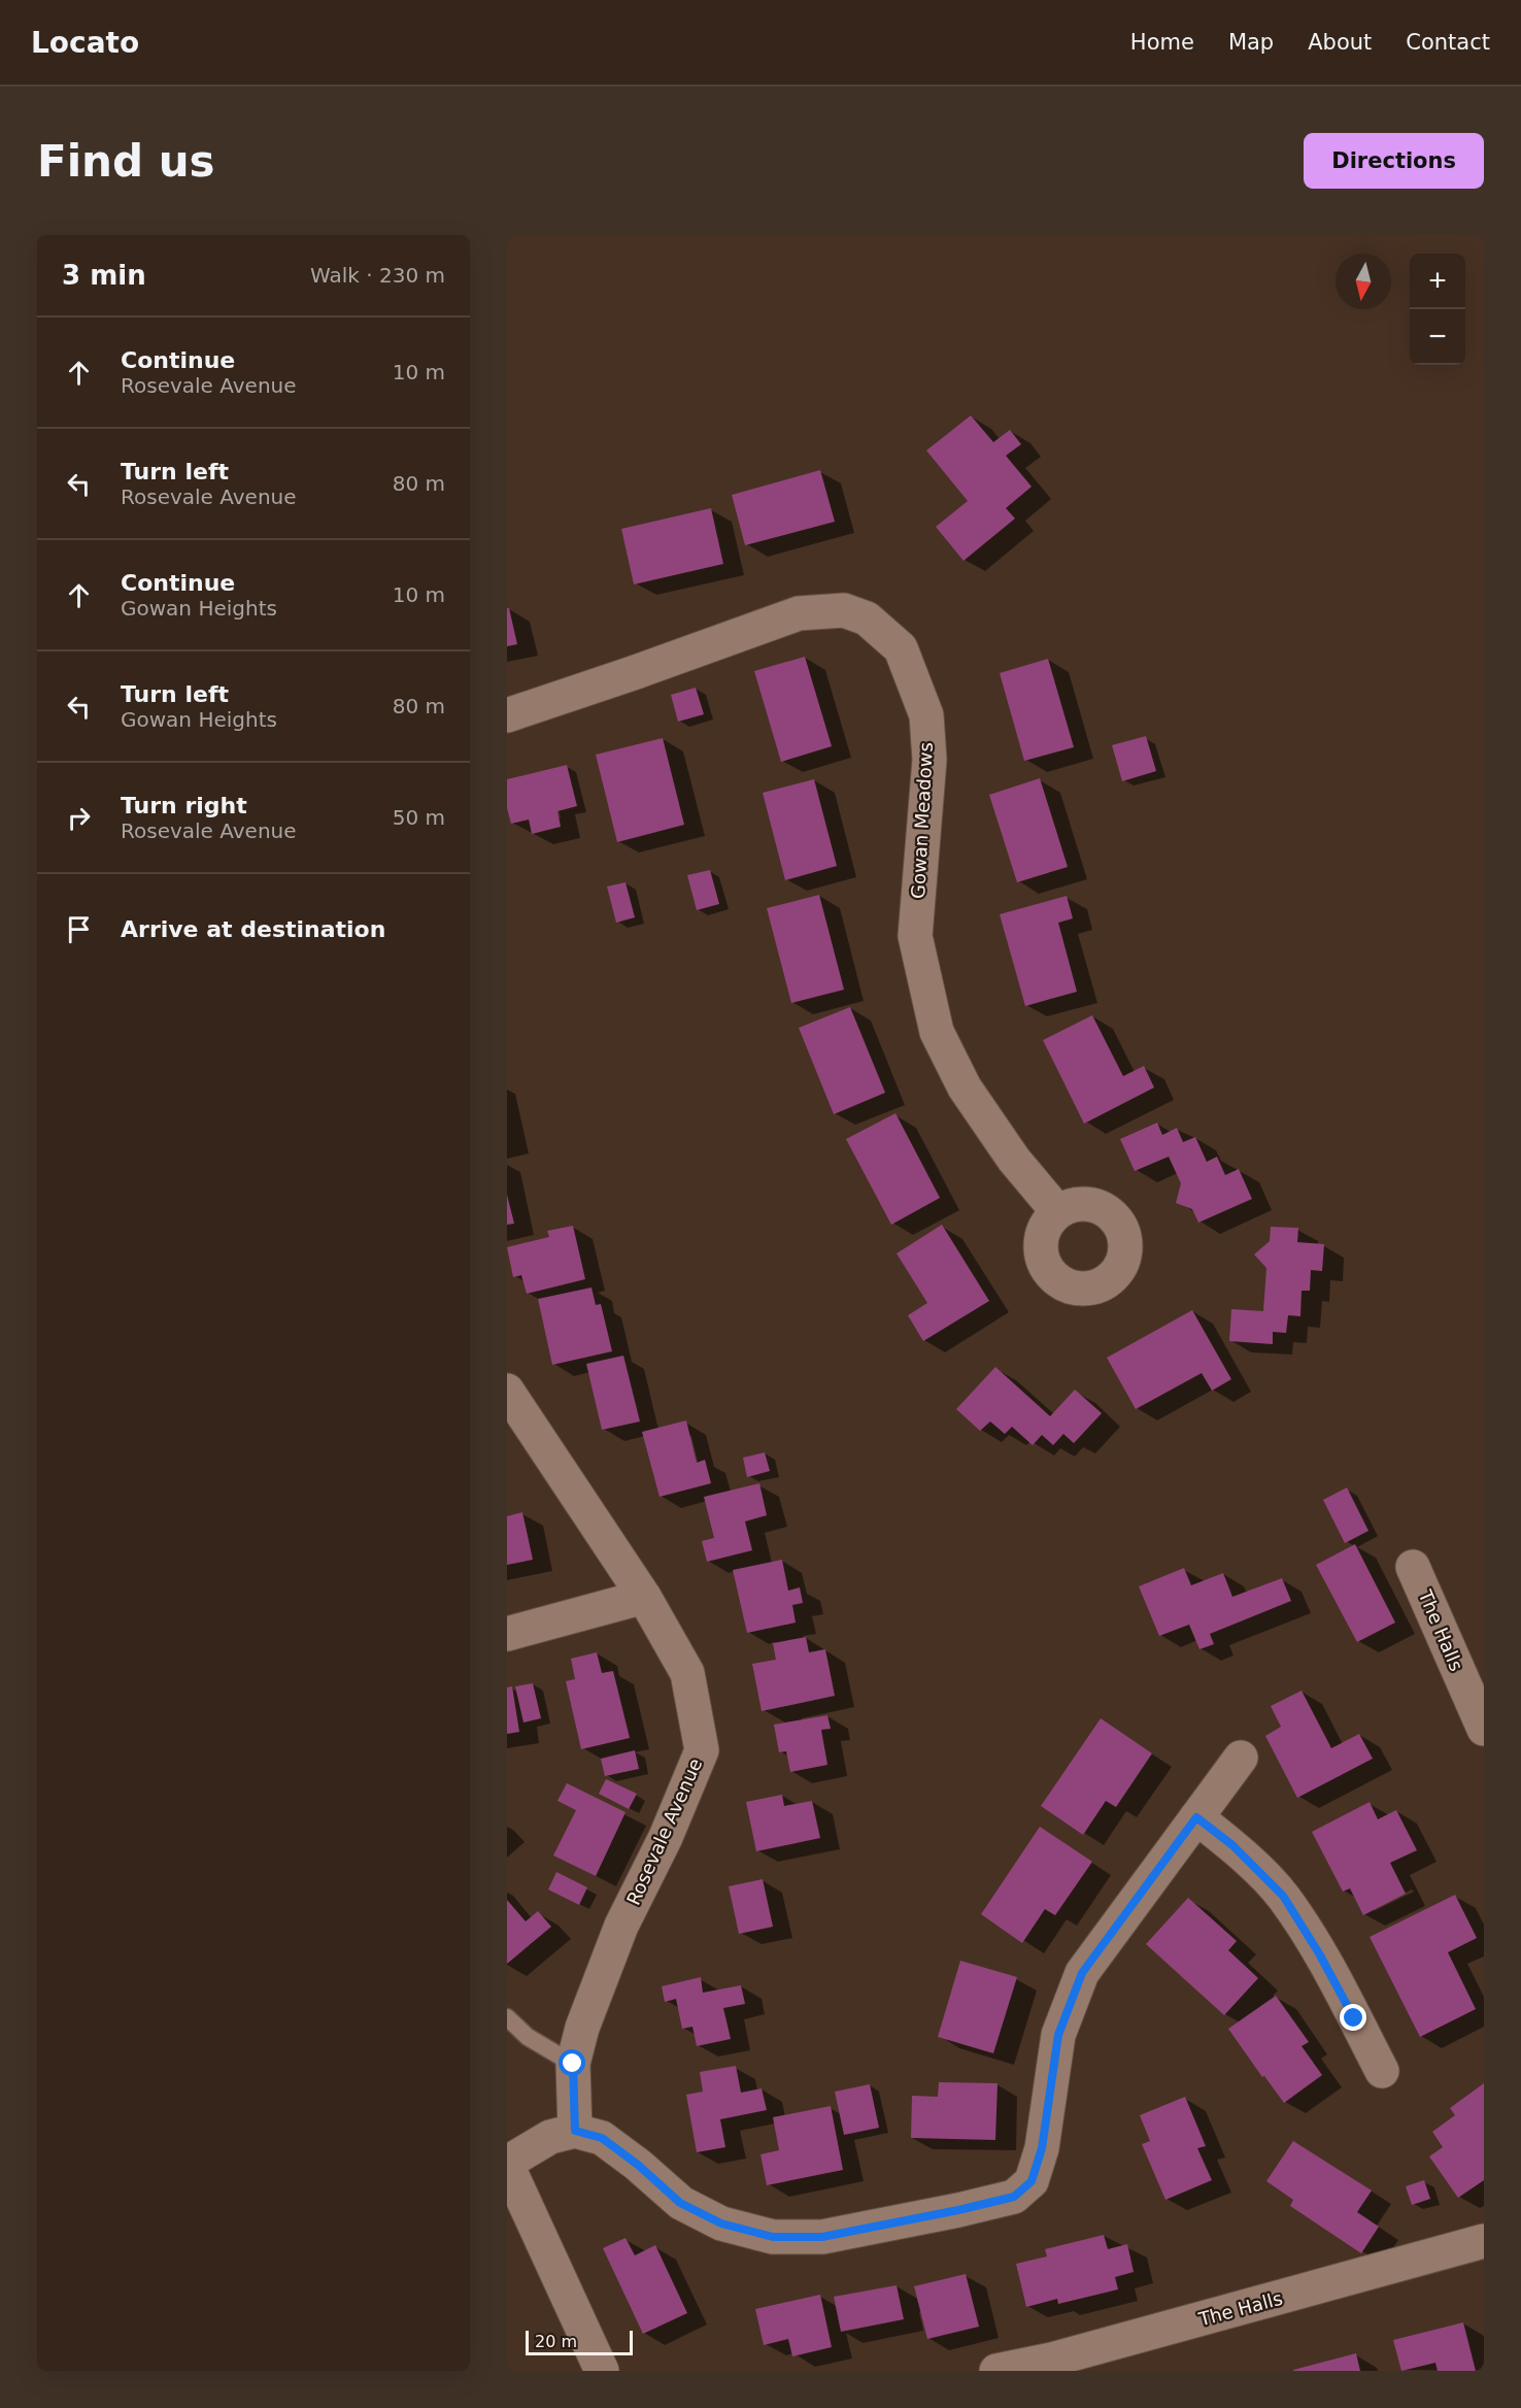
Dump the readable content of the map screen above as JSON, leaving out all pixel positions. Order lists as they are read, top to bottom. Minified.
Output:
{"streets":{"street":["Gowan Meadows","The Halls","Rosevale Avenue"]},"scale_bar":"20 m","north":"bottom","page":{"header":"Locato","nav":["Home","Map","About","Contact"],"buttons":"Directions","title":"Find us","heading":["3 min","Walk · 230 m"],"map_buttons":["+","−"],"list":[["Continue","Rosevale Avenue","10 m"],["Turn left","Rosevale Avenue","80 m"],["Continue","Gowan Heights","10 m"],["Turn left","Gowan Heights","80 m"],["Turn right","Rosevale Avenue","50 m"],"Arrive at destination"],"scale":"20 m"}}
